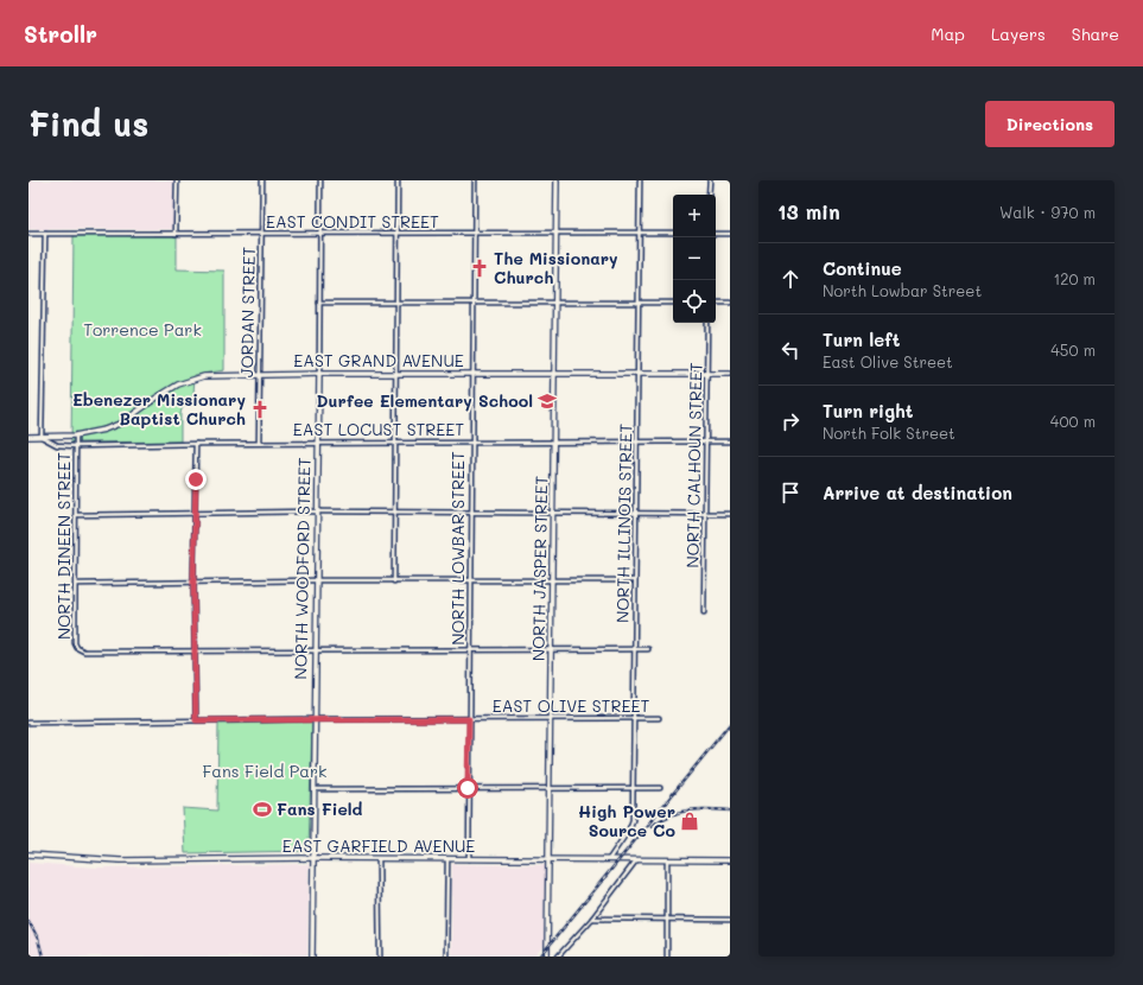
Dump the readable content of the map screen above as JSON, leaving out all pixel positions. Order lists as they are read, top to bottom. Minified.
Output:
{"streets":{"street":["EAST CONDIT STREET","JORDAN STREET","EAST GRAND AVENUE","EAST LOCUST STREET","NORTH CALHOUN STREET","NORTH ILLINOIS STREET","NORTH DINEEN STREET","NORTH LOWBAR STREET","NORTH WOODFORD STREET","NORTH JASPER STREET","EAST OLIVE STREET","EAST GARFIELD AVENUE"]},"crossings":[["EAST CONDIT STREET","JORDAN STREET"],["EAST CONDIT STREET","NORTH ILLINOIS STREET"],["EAST CONDIT STREET","NORTH LOWBAR STREET"],["EAST CONDIT STREET","NORTH WOODFORD STREET"],["EAST CONDIT STREET","NORTH JASPER STREET"],["JORDAN STREET","EAST GRAND AVENUE"],["JORDAN STREET","EAST LOCUST STREET"],["EAST GRAND AVENUE","EAST LOCUST STREET"],["EAST GRAND AVENUE","NORTH CALHOUN STREET"],["EAST GRAND AVENUE","NORTH ILLINOIS STREET"],["EAST GRAND AVENUE","NORTH DINEEN STREET"],["EAST GRAND AVENUE","NORTH LOWBAR STREET"],["EAST GRAND AVENUE","NORTH WOODFORD STREET"],["EAST GRAND AVENUE","NORTH JASPER STREET"],["EAST LOCUST STREET","NORTH CALHOUN STREET"],["EAST LOCUST STREET","NORTH ILLINOIS STREET"],["EAST LOCUST STREET","NORTH DINEEN STREET"],["EAST LOCUST STREET","NORTH LOWBAR STREET"],["EAST LOCUST STREET","NORTH WOODFORD STREET"],["EAST LOCUST STREET","NORTH JASPER STREET"],["NORTH ILLINOIS STREET","EAST OLIVE STREET"],["NORTH ILLINOIS STREET","EAST GARFIELD AVENUE"],["NORTH LOWBAR STREET","EAST OLIVE STREET"],["NORTH LOWBAR STREET","EAST GARFIELD AVENUE"],["NORTH WOODFORD STREET","EAST OLIVE STREET"],["NORTH WOODFORD STREET","EAST GARFIELD AVENUE"],["NORTH JASPER STREET","EAST OLIVE STREET"],["NORTH JASPER STREET","EAST GARFIELD AVENUE"]],"parks":["Torrence Park","Fans Field Park"],"places":{"church":["The Missionary Church","Ebenezer Missionary Baptist Church"],"school or university":["Durfee Elementary School"],"sports":["Fans Field"],"shop":["High Power Source Co"]},"page":{"header":"Strollr","nav":["Map","Layers","Share"],"buttons":"Directions","title":"Find us","heading":["13 min","Walk · 970 m"],"map_buttons":["+","−"],"list":[["Continue","North Lowbar Street","120 m"],["Turn left","East Olive Street","450 m"],["Turn right","North Folk Street","400 m"],"Arrive at destination"]}}
